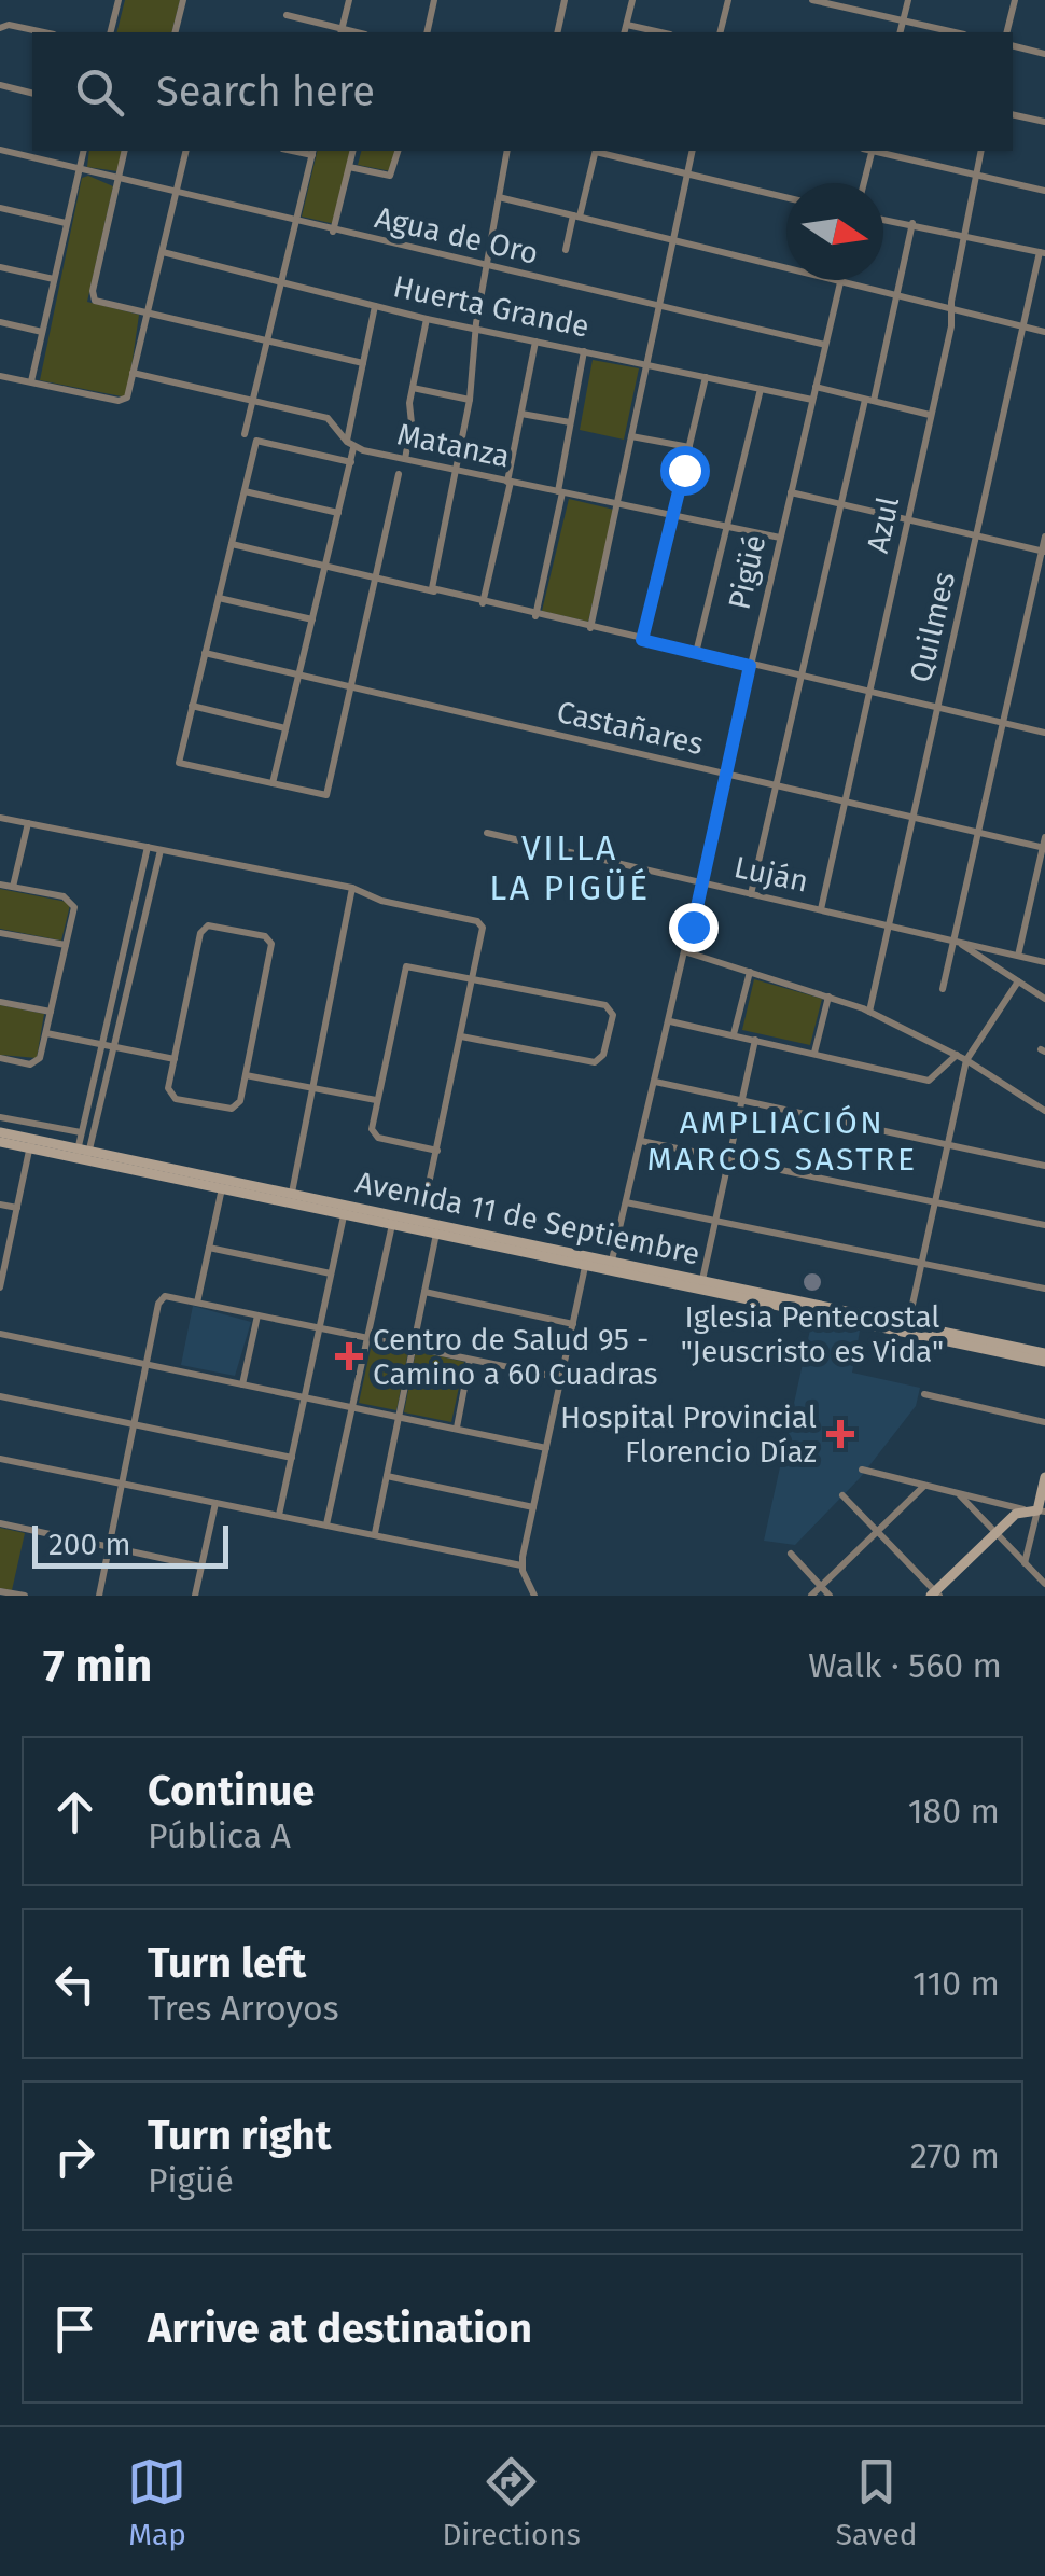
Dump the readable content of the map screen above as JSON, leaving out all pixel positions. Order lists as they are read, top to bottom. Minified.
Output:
{"streets":{"main road":["Avenida 11 de Septiembre"],"street":["Agua de Oro","Huerta Grande","Matanza","Azul","Pigüé","Quilmes","Castañares","Luján"]},"crossings":[["Agua de Oro","Pigüé"],["Huerta Grande","Pigüé"],["Matanza","Pigüé"],["Azul","Castañares"],["Azul","Luján"],["Pigüé","Castañares"],["Pigüé","Luján"],["Pigüé","Avenida 11 de Septiembre"],["Quilmes","Castañares"],["Quilmes","Luján"]],"districts":["VILLA LA PIGÜÉ","AMPLIACIÓN MARCOS SASTRE"],"places":{"other":["Iglesia Pentecostal \"Jeuscristo es Vida\""],"health":["Centro de Salud 95 - Camino a 60 Cuadras","Hospital Provincial Florencio Díaz"]},"scale_bar":"200 m","north":"right","page":{"search":"Search here","scale":"200 m","heading":["7 min","Walk · 560 m"],"list":[["Continue","Pública A","180 m"],["Turn left","Tres Arroyos","110 m"],["Turn right","Pigüé","270 m"],"Arrive at destination"],"nav":["Map","Directions","Saved"]}}
